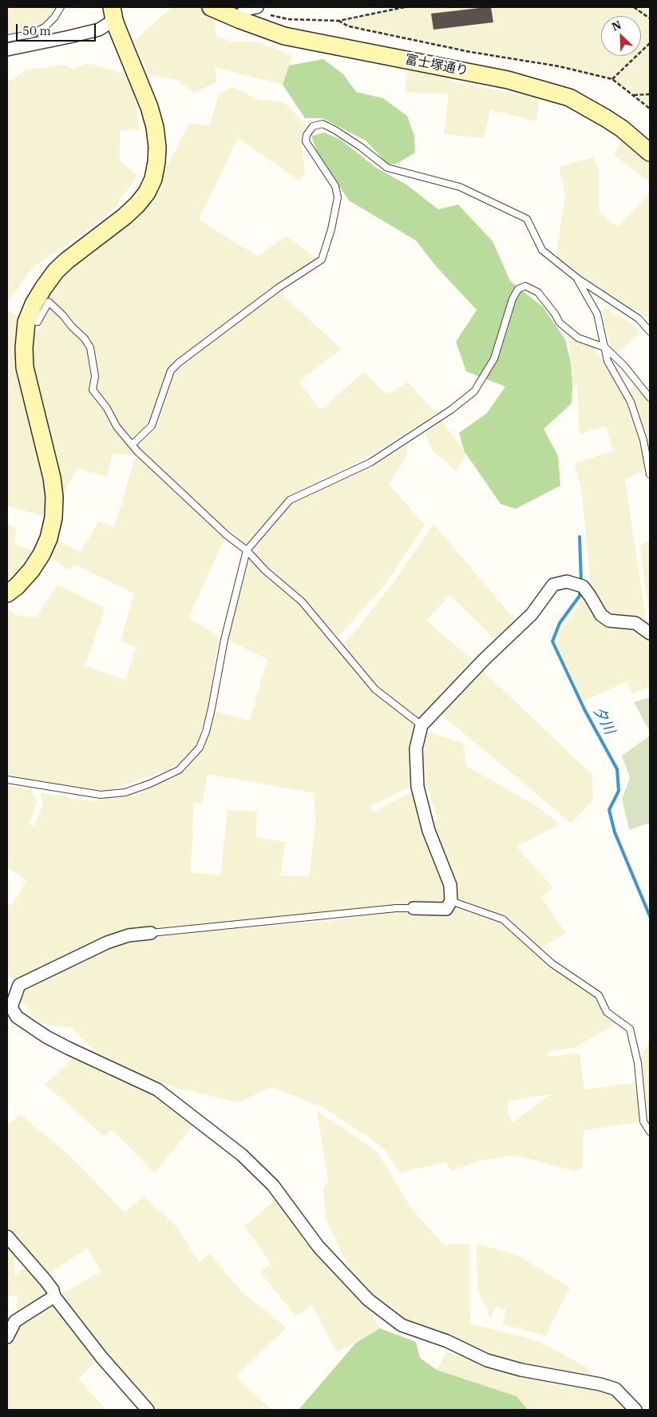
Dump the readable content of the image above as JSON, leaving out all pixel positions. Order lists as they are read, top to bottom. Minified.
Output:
{"streets":{"street":["富士塚通り"]},"water":["夕川"],"scale_bar":"50 m","north":"top left"}
